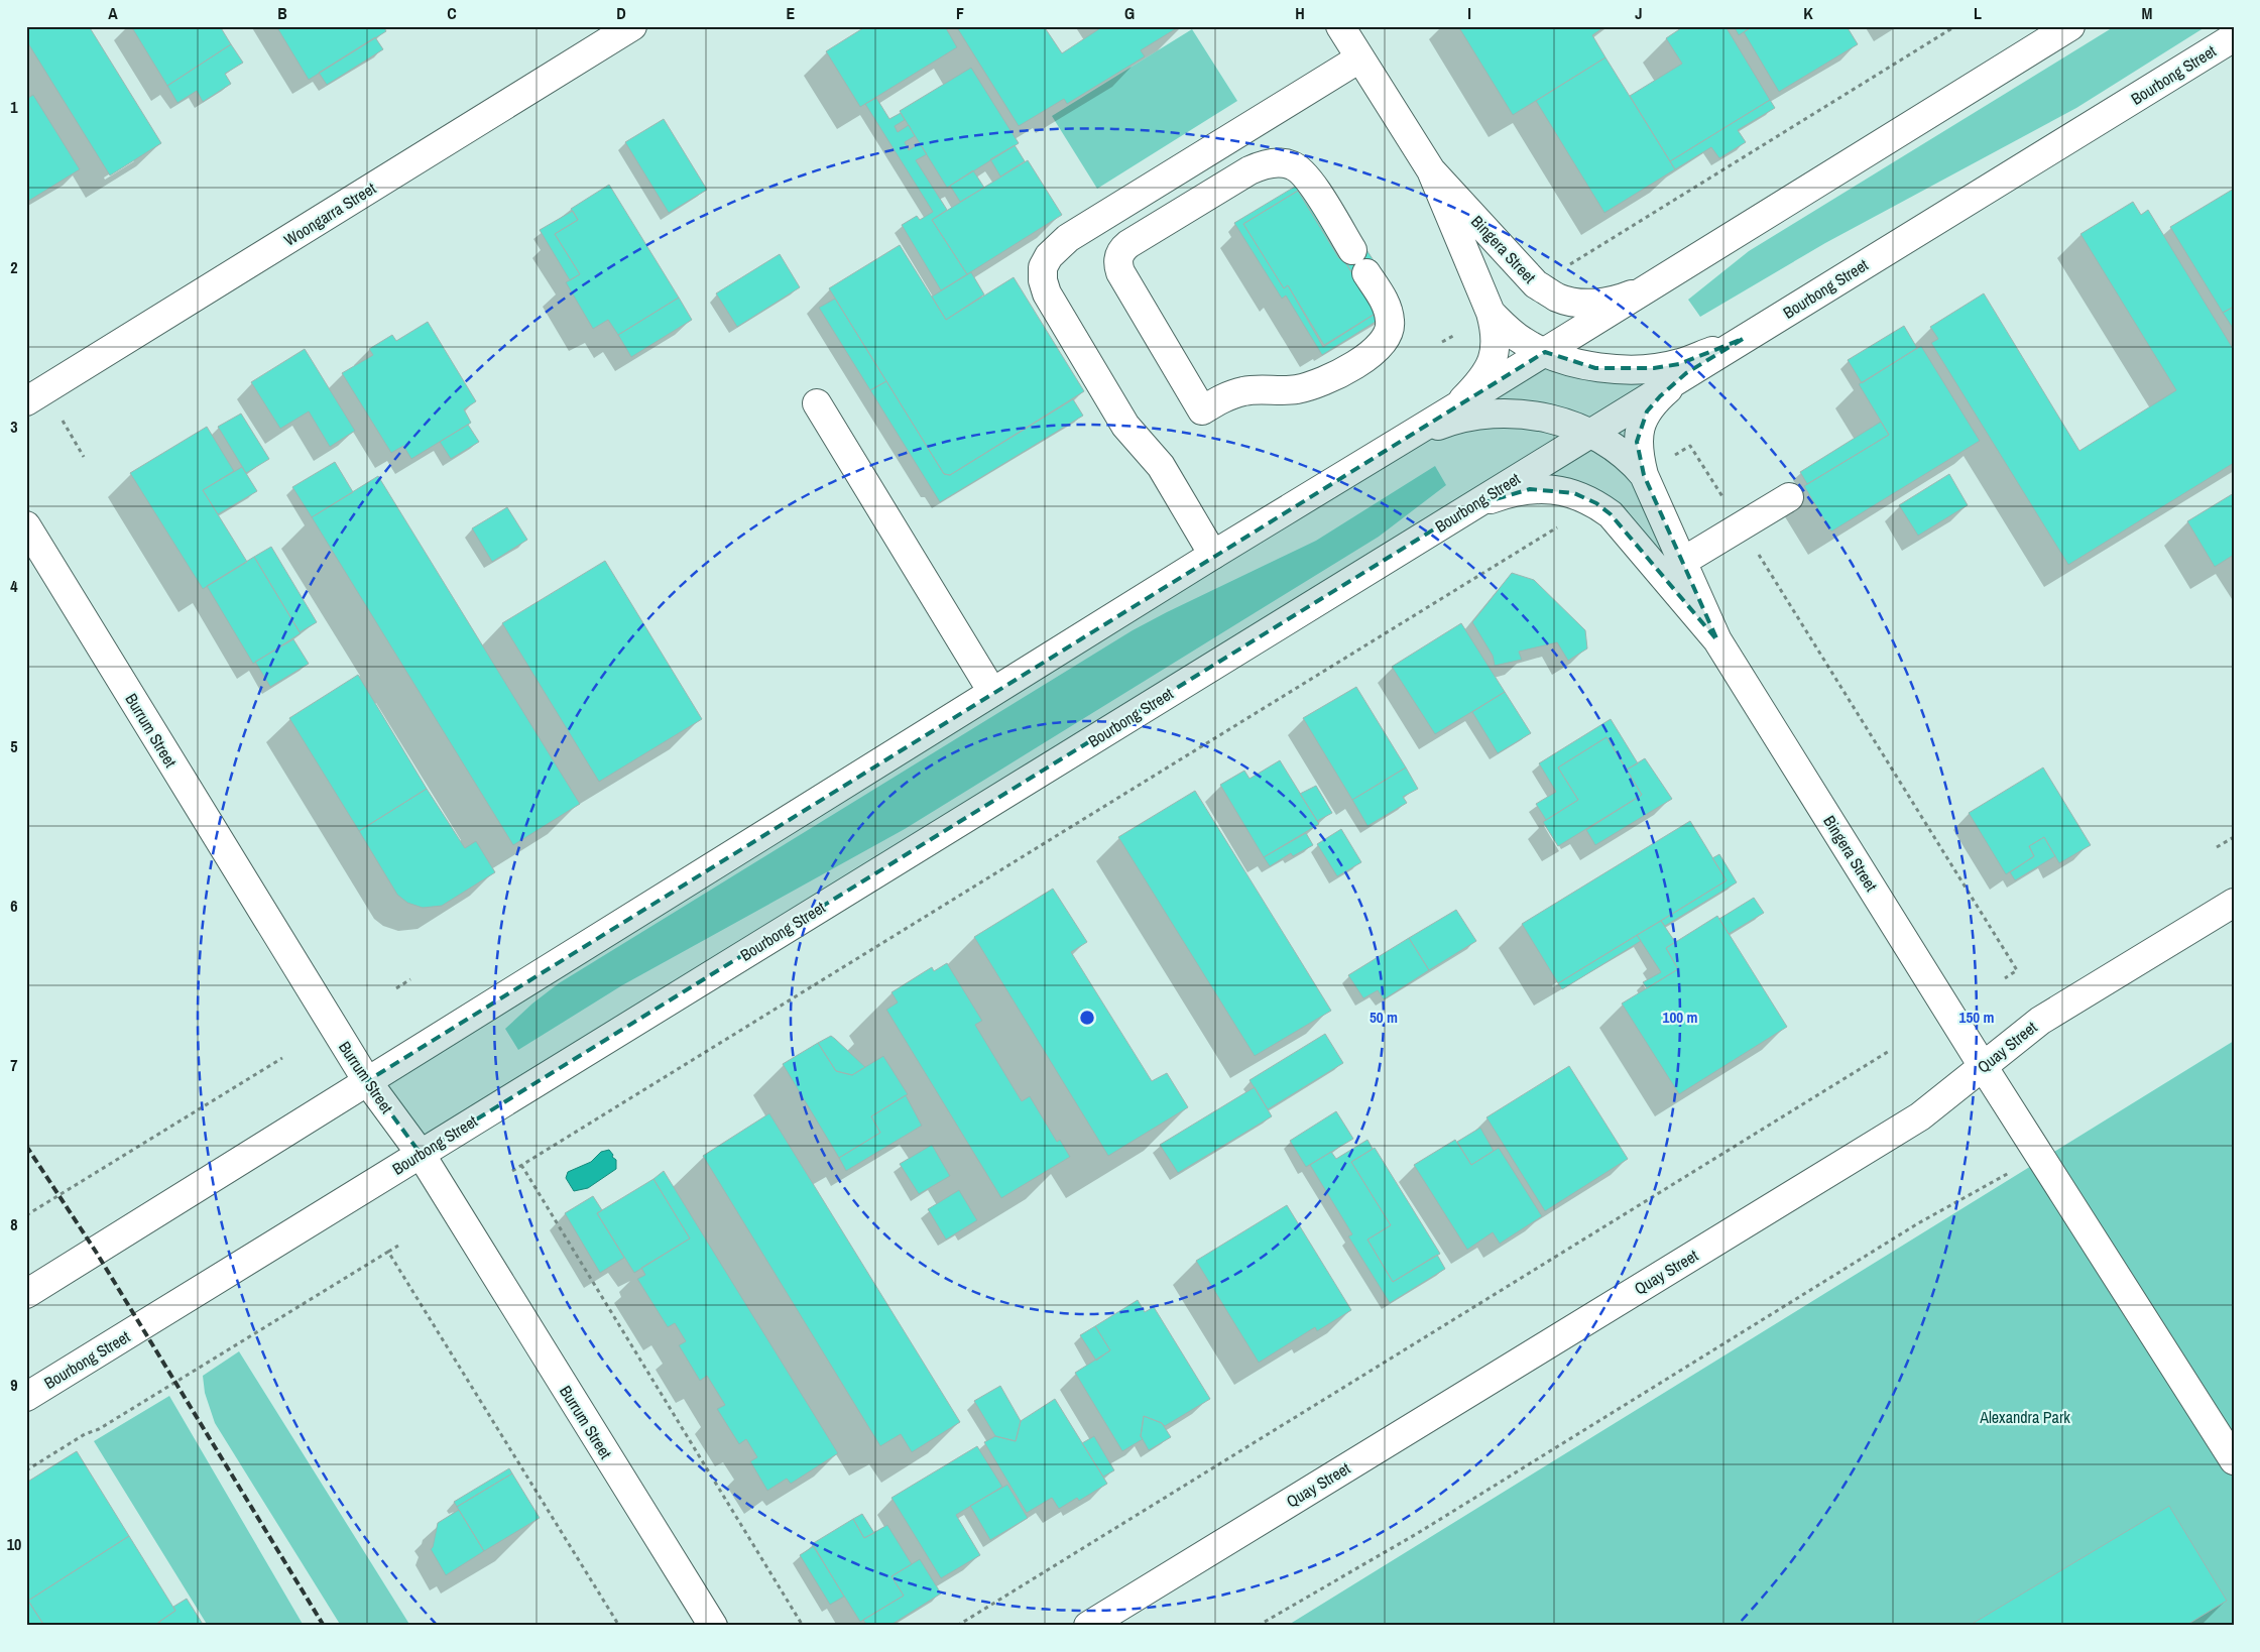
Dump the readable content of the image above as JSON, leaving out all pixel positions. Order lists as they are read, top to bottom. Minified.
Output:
{"streets":{"street":["Bourbong Street","Woongarra Street","Bingera Street","Burrum Street","Quay Street"]},"crossings":[["Bourbong Street","Bingera Street"],["Bourbong Street","Burrum Street"],["Bingera Street","Quay Street"]],"parks":["Alexandra Park"],"grid":{"columns":["A","B","C","D","E","F","G","H","I","J","K","L","M"],"rows":["1","2","3","4","5","6","7","8","9","10"]},"rings":["50 m","100 m","150 m"]}
